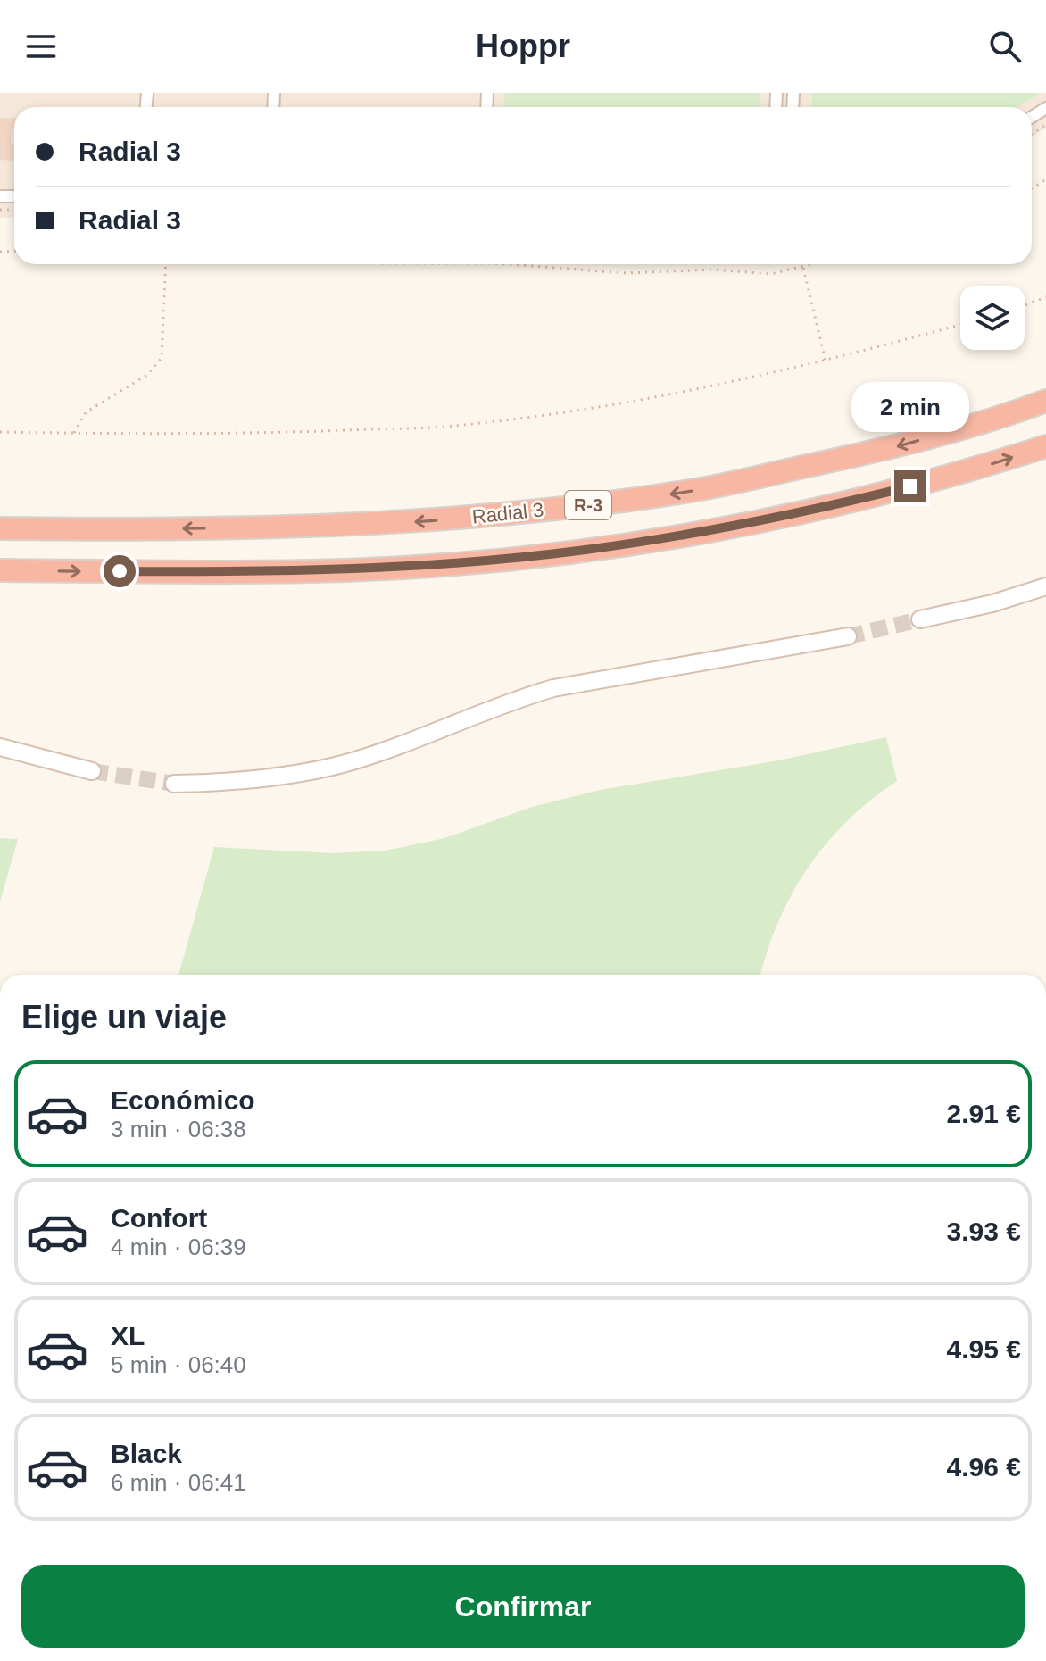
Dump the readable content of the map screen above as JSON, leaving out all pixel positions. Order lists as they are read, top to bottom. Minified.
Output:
{"streets":{"highway":["R-3","Radial 3"]},"page":{"header":"Hoppr","banner":["Radial 3","Radial 3"],"bubble":"2 min","heading":"Elige un viaje","list":[{"name":"Económico","note":"3 min · 06:38","value":"2.91 €"},{"name":"Confort","note":"4 min · 06:39","value":"3.93 €"},{"name":"XL","note":"5 min · 06:40","value":"4.95 €"},{"name":"Black","note":"6 min · 06:41","value":"4.96 €"}],"buttons":"Confirmar"}}
